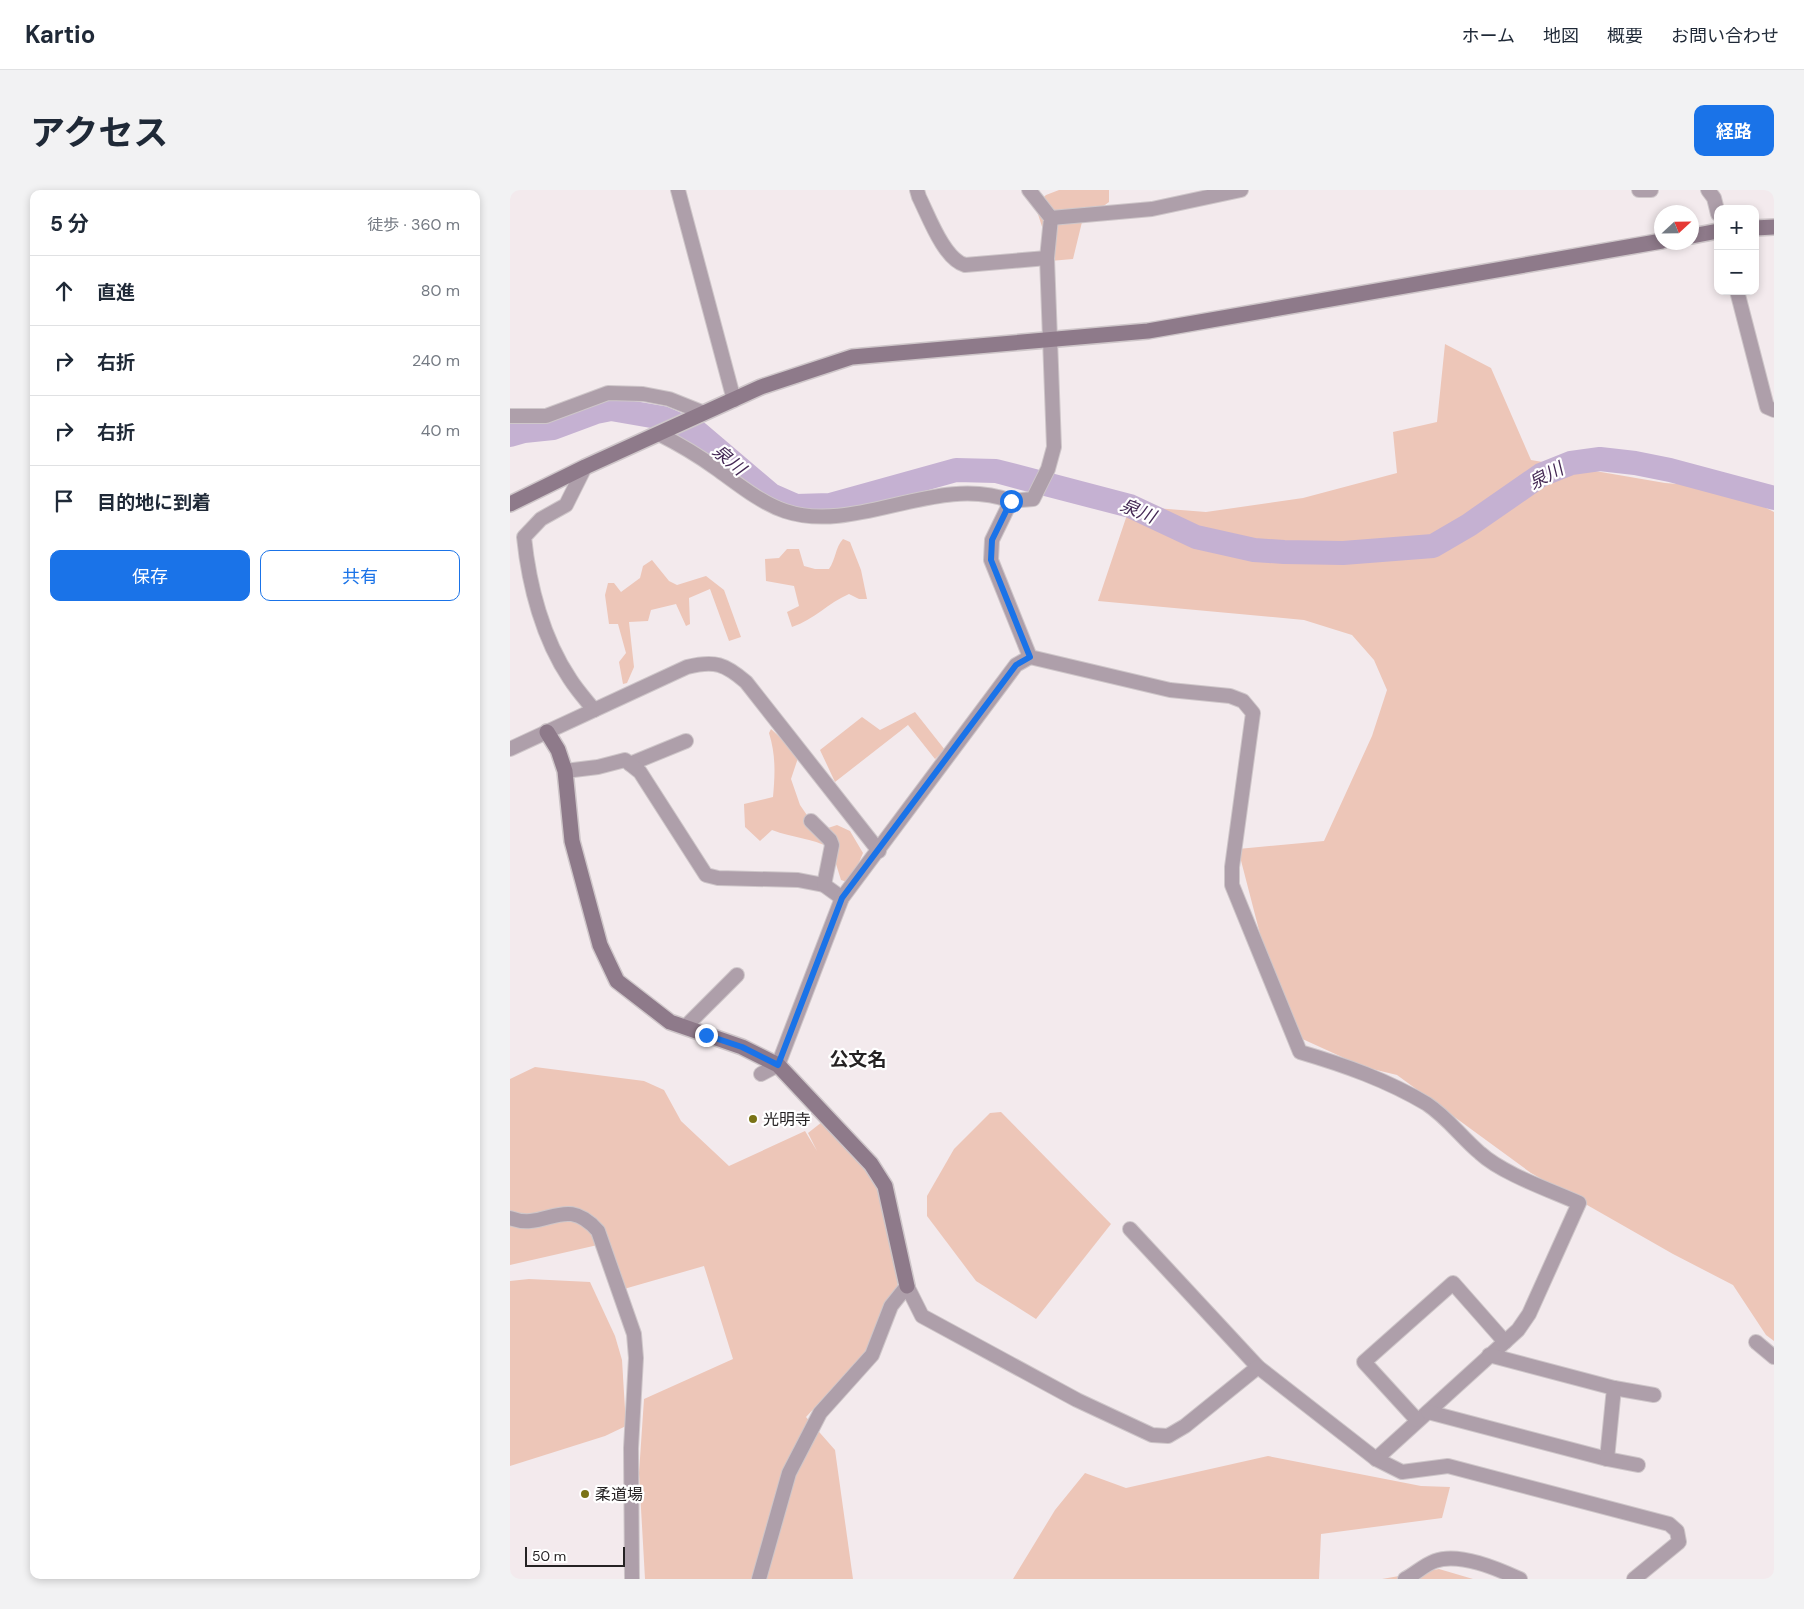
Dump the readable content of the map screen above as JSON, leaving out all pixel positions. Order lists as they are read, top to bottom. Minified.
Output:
{"districts":["公文名"],"water":["泉川"],"places":["光明寺","柔道場"],"scale_bar":"50 m","north":"right","page":{"header":"Kartio","nav":["ホーム","地図","概要","お問い合わせ"],"title":"アクセス","buttons":["経路",["保存","共有"]],"heading":["5 分","徒歩 · 360 m"],"map_buttons":["+","−"],"list":[["直進","80 m"],["右折","240 m"],["右折","40 m"],"目的地に到着"],"scale":"50 m"}}
